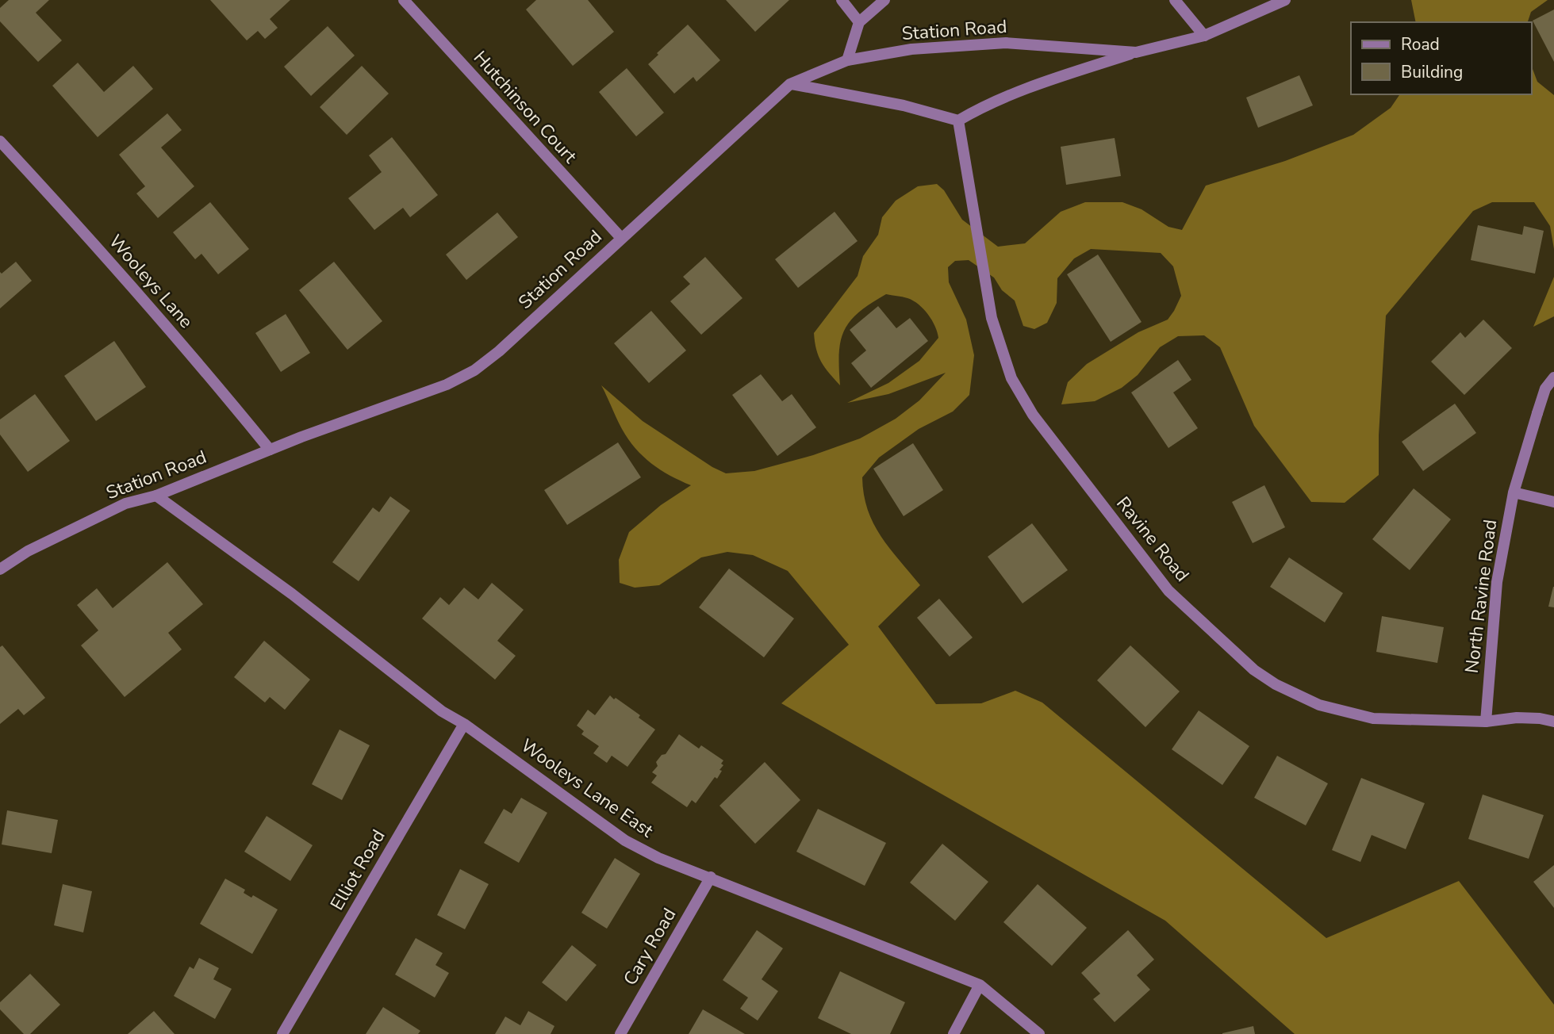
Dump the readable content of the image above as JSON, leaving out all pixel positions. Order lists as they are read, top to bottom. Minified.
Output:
{"streets":{"street":["Station Road","Hutchinson Court","Wooleys Lane","Ravine Road","North Ravine Road","Wooleys Lane East","Elliot Road","Cary Road"]},"crossings":[["Station Road","Hutchinson Court"],["Station Road","Wooleys Lane"],["Station Road","Ravine Road"],["Station Road","Wooleys Lane East"],["Ravine Road","North Ravine Road"],["Wooleys Lane East","Elliot Road"],["Wooleys Lane East","Cary Road"]],"legend":["Road","Building"]}
